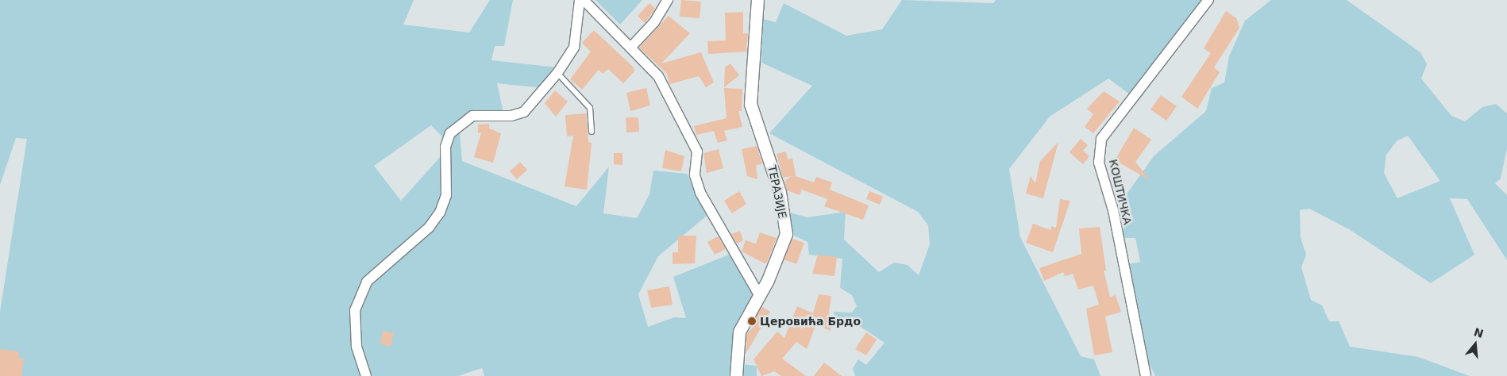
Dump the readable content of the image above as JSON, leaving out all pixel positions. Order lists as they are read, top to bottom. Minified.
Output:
{"streets":{"street":["ТЕРАЗИЈЕ","КОШТИЧКА"]},"places":["Церовића Брдо"],"north":"top"}
